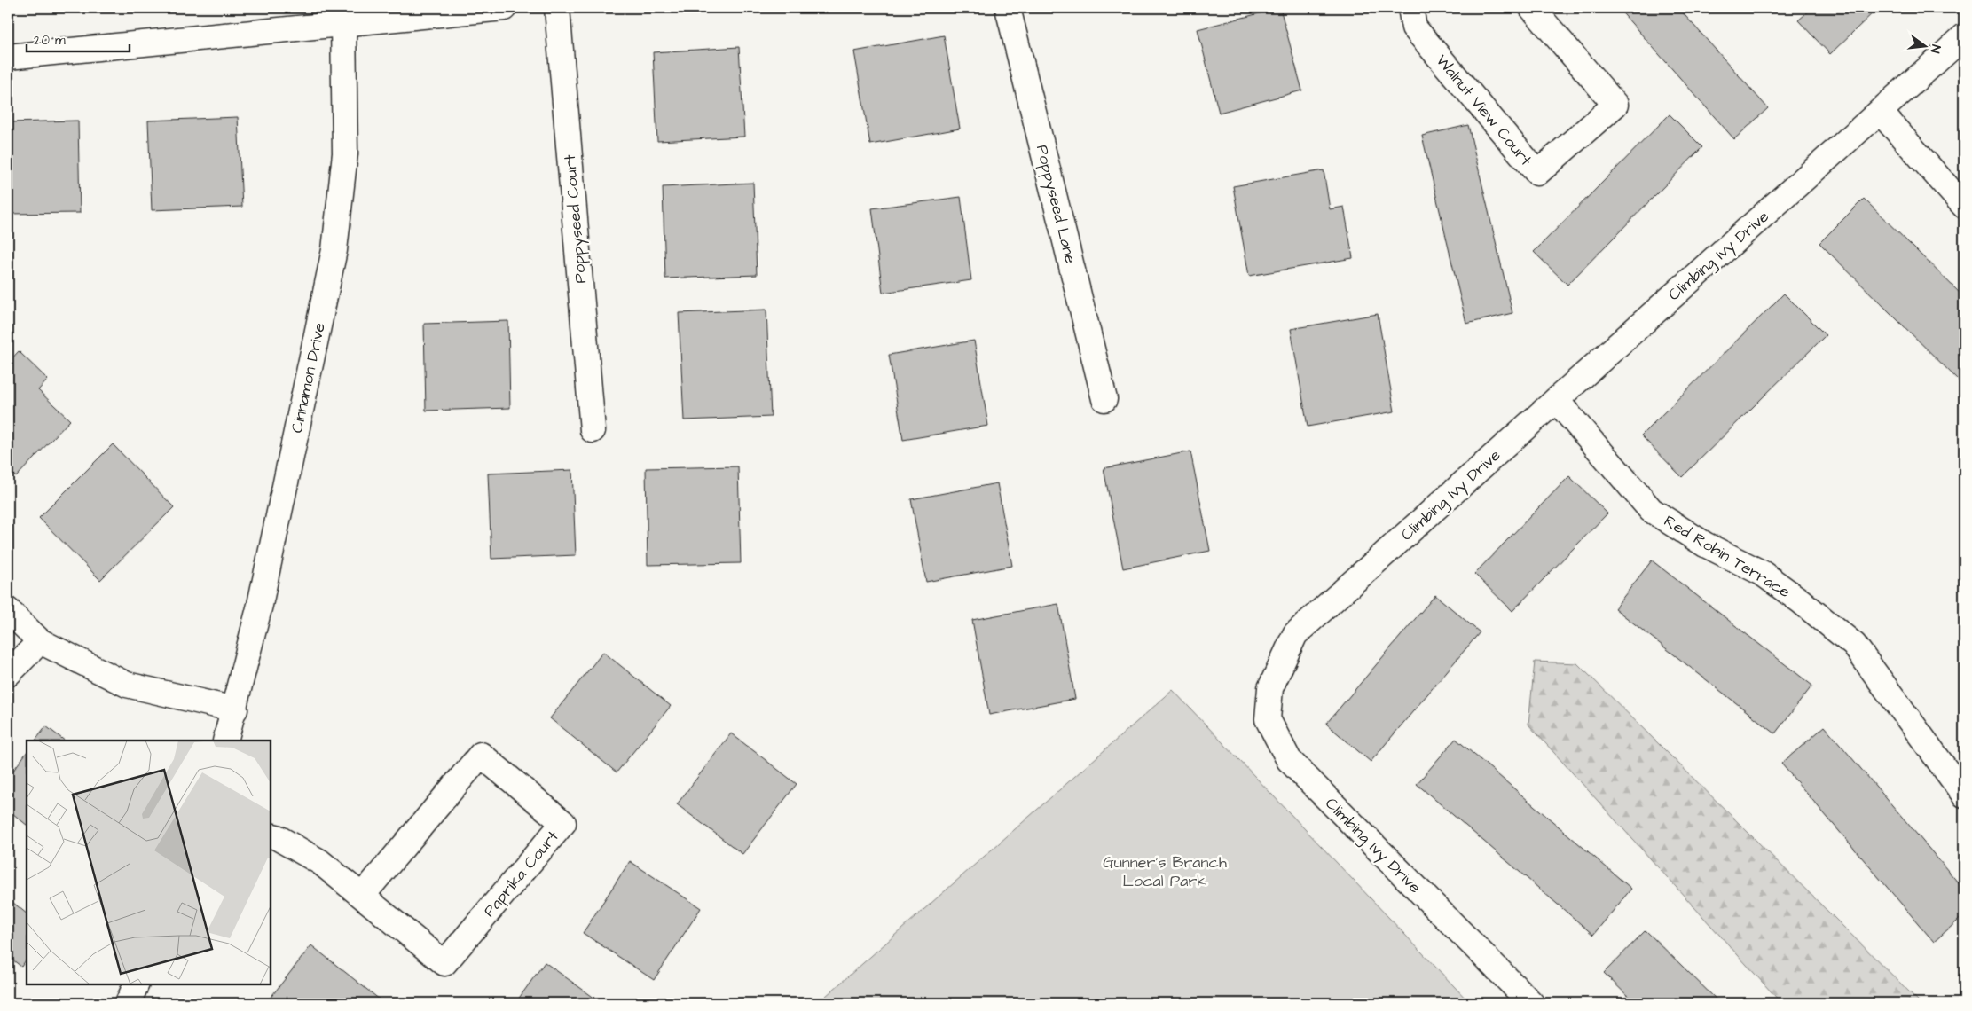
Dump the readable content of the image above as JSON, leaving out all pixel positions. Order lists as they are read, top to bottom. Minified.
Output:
{"streets":{"street":["Walnut View Court","Poppyseed Lane","Poppyseed Court","Climbing Ivy Drive","Cinnamon Drive","Red Robin Terrace","Paprika Court"]},"crossings":[["Climbing Ivy Drive","Red Robin Terrace"]],"parks":["Gunner's Branch Local Park"],"scale_bar":"20 m","north":"right"}
